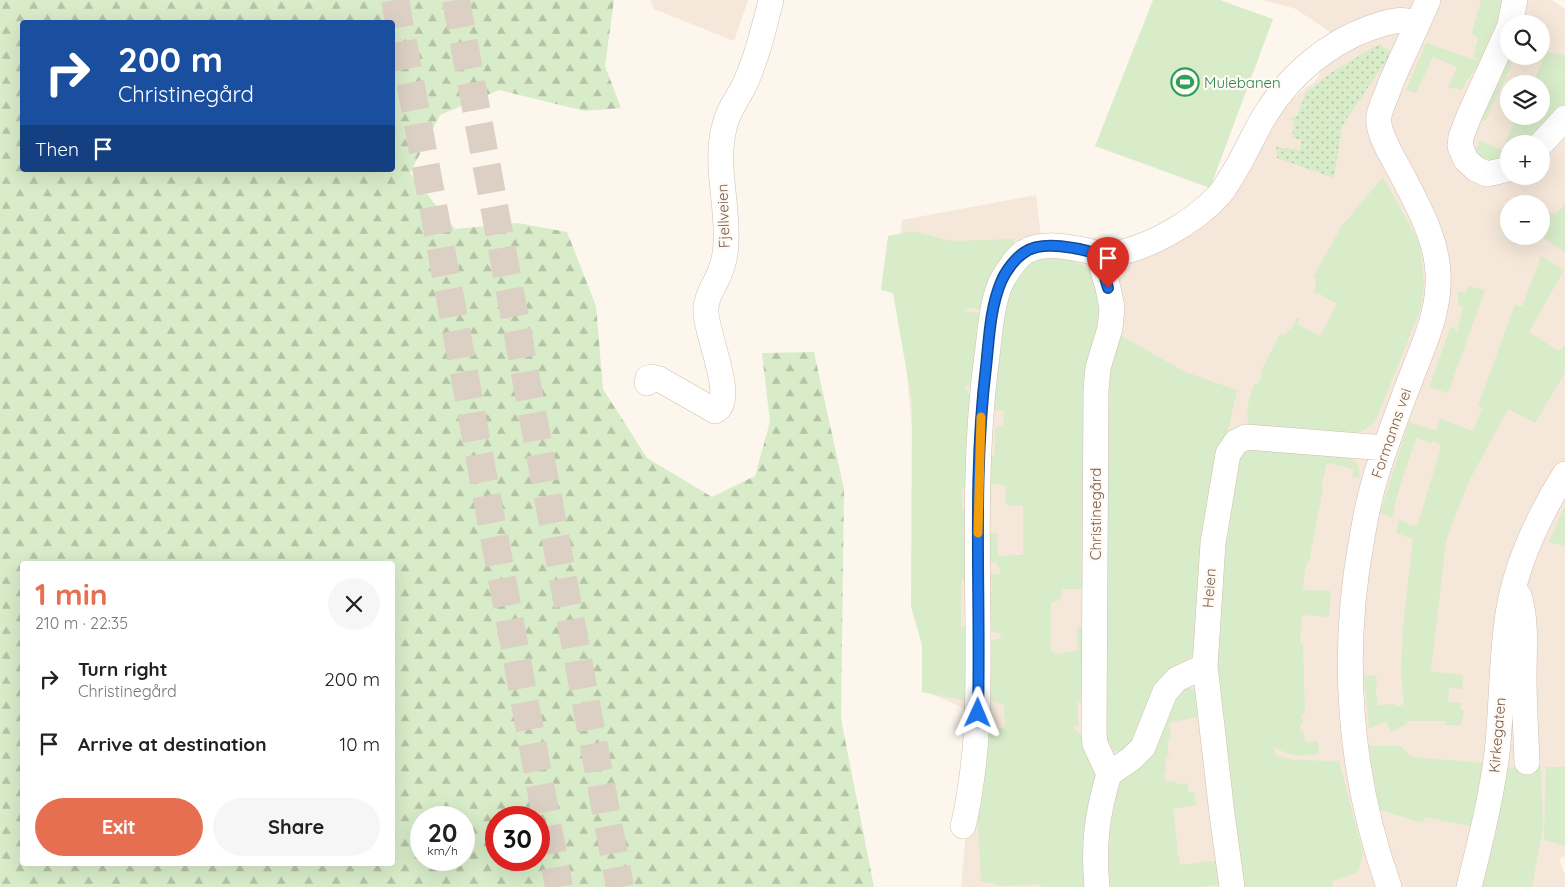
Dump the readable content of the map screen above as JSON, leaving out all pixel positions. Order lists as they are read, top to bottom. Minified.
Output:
{"streets":{"street":["Fjellveien","Formanns vei","Christinegård","Heien","Kirkegaten"]},"crossings":[["Formanns vei","Heien"]],"places":{"sports":["Mulebanen"]},"page":{"map_buttons":["+","−"],"turn":["200 m","Christinegård"],"then":"Then","heading":["1 min","210 m · 22:35"],"list":[{"name":"Turn right","note":"Christinegård","value":"200 m"},{"name":"Arrive at destination","value":"10 m"}],"buttons":["Exit","Share"],"speed":"20 km/h","limit":"30"}}
